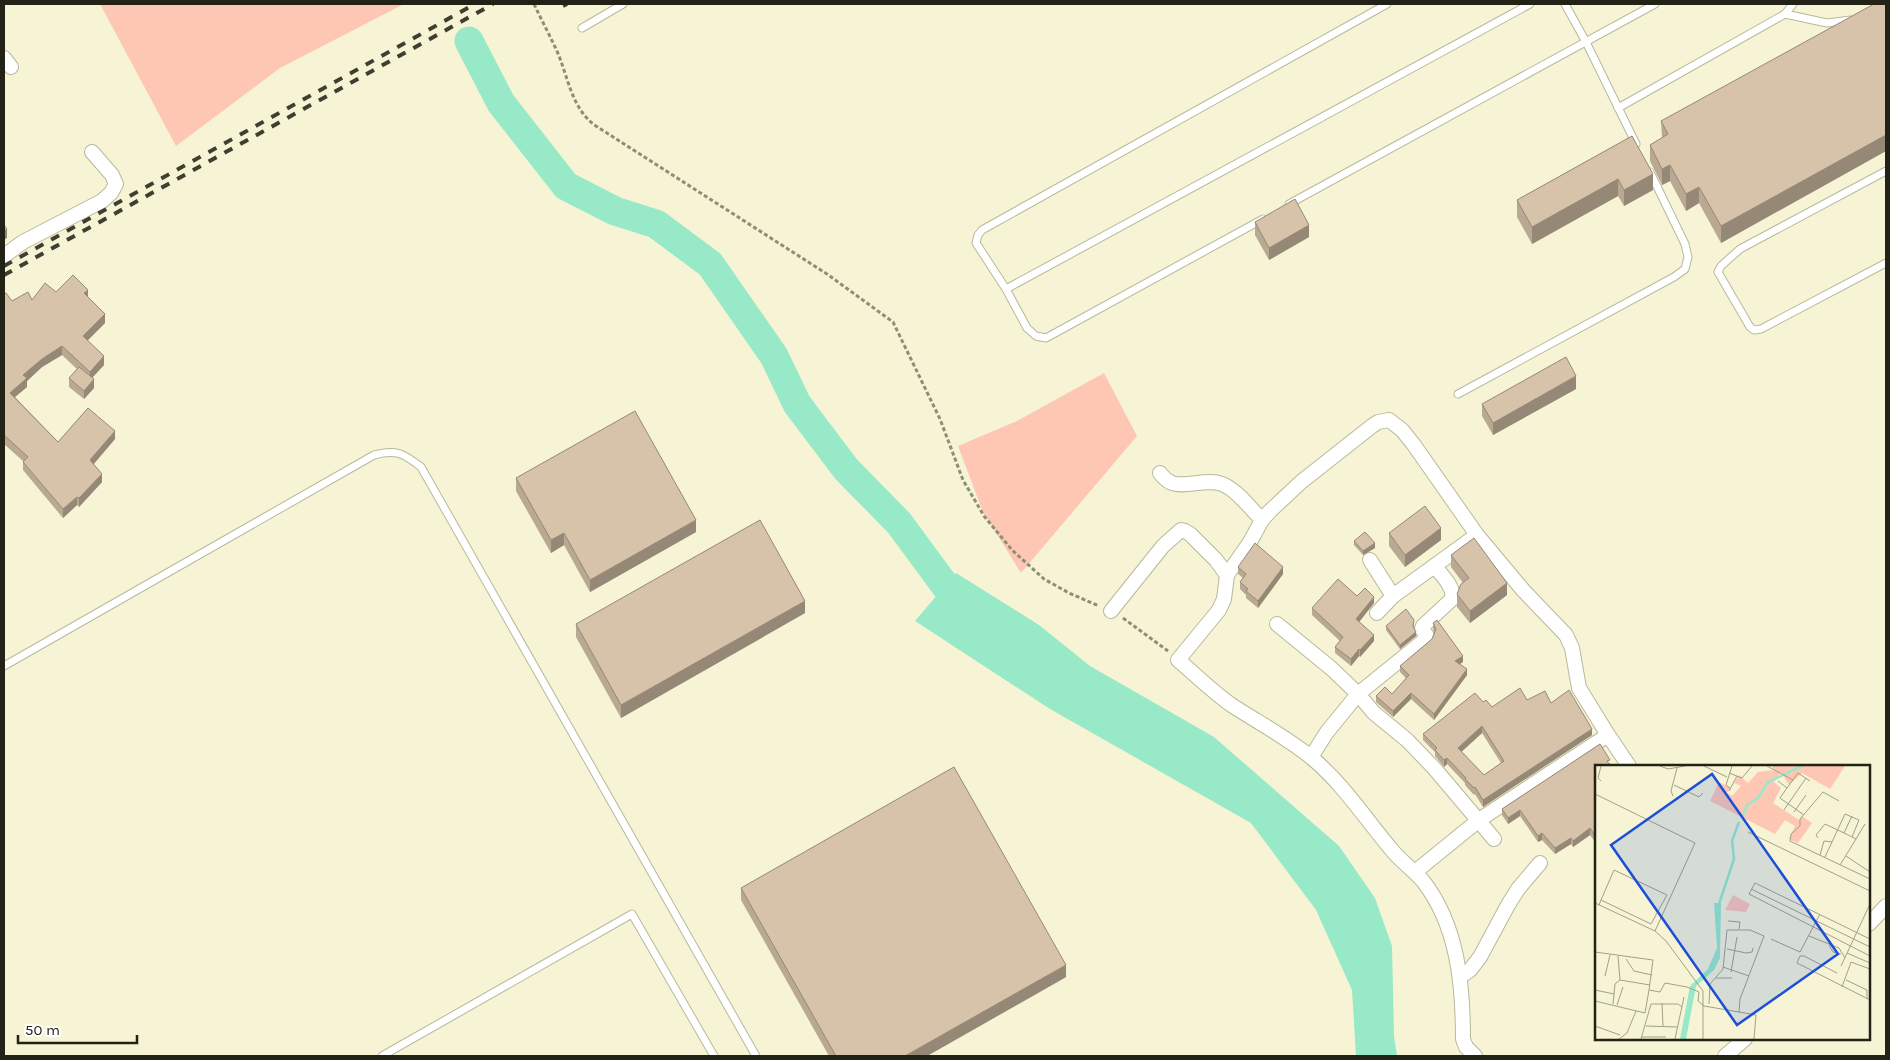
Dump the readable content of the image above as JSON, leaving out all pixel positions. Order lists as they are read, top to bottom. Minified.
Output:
{"scale_bar":"50 m"}
